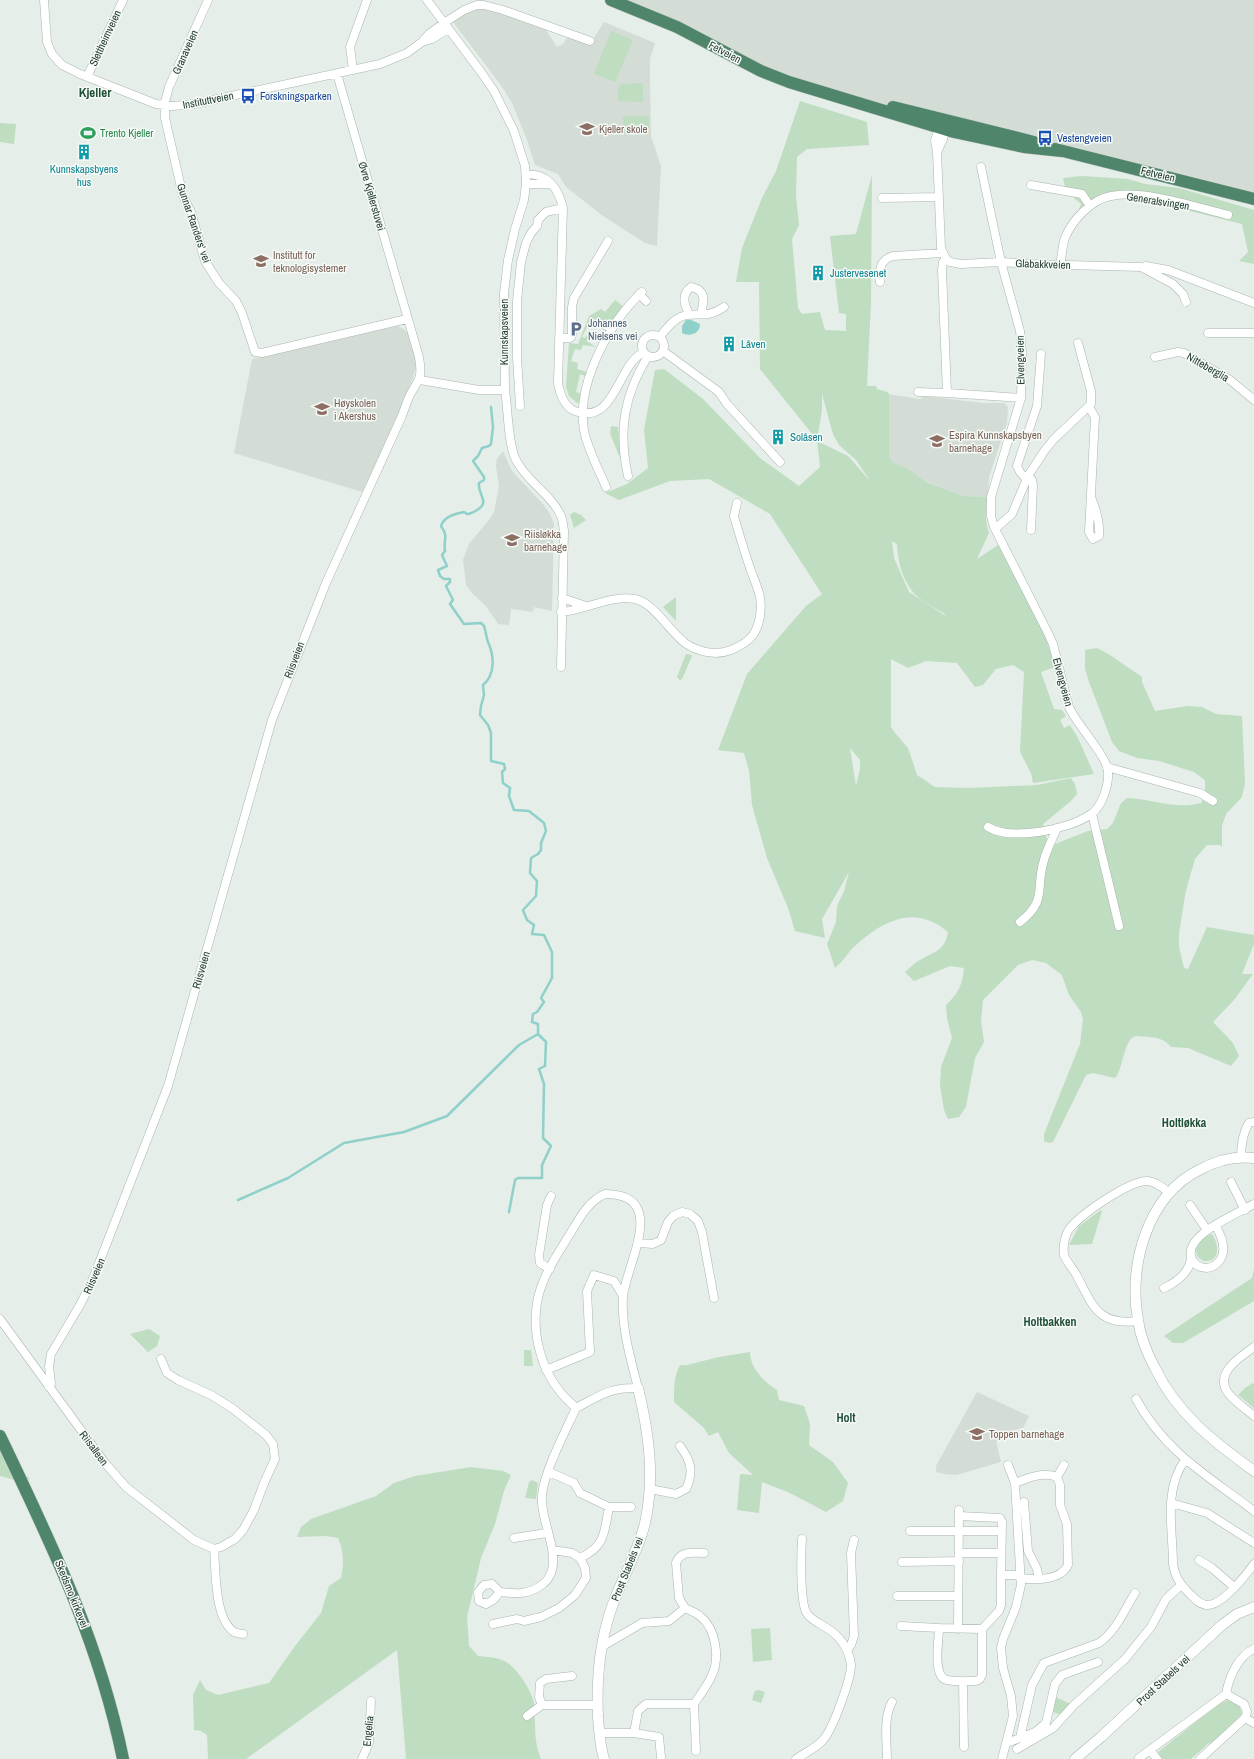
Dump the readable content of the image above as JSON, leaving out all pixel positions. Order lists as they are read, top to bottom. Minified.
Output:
{"streets":{"highway":["Fetveien","Skedsmo kirkevei"],"street":["Slettheimveien","Granaveien","Instituttveien","Øvre Kjellerstuvei","Generalsvingen","Gunnar Randers' vei","Glabakkveien","Kunnskapsveien","Elvengveien","Nitteberglia","Riisveien","Riisalleen","Prost Stabels vei","Engelia"]},"crossings":[["Slettheimveien","Instituttveien"],["Granaveien","Instituttveien"],["Granaveien","Gunnar Randers' vei"],["Instituttveien","Øvre Kjellerstuvei"],["Instituttveien","Gunnar Randers' vei"],["Instituttveien","Kunnskapsveien"],["Øvre Kjellerstuvei","Gunnar Randers' vei"],["Generalsvingen","Glabakkveien"],["Glabakkveien","Elvengveien"],["Riisveien","Riisalleen"]],"districts":["Kjeller","Holtløkka","Holtbakken","Holt"],"places":{"bus stop":["Forskningsparken","Vestengveien"],"school or university":["Kjeller skole","Institutt for teknologisystemer","Høyskolen i Akershus","Espira Kunnskapsbyen barnehage","Riisløkka barnehage","Toppen barnehage"],"sports":["Trento Kjeller"],"building":["Kunnskapsbyens hus","Justervesenet","Låven","Solåsen"],"parking":["Johannes Nielsens vei"]}}
